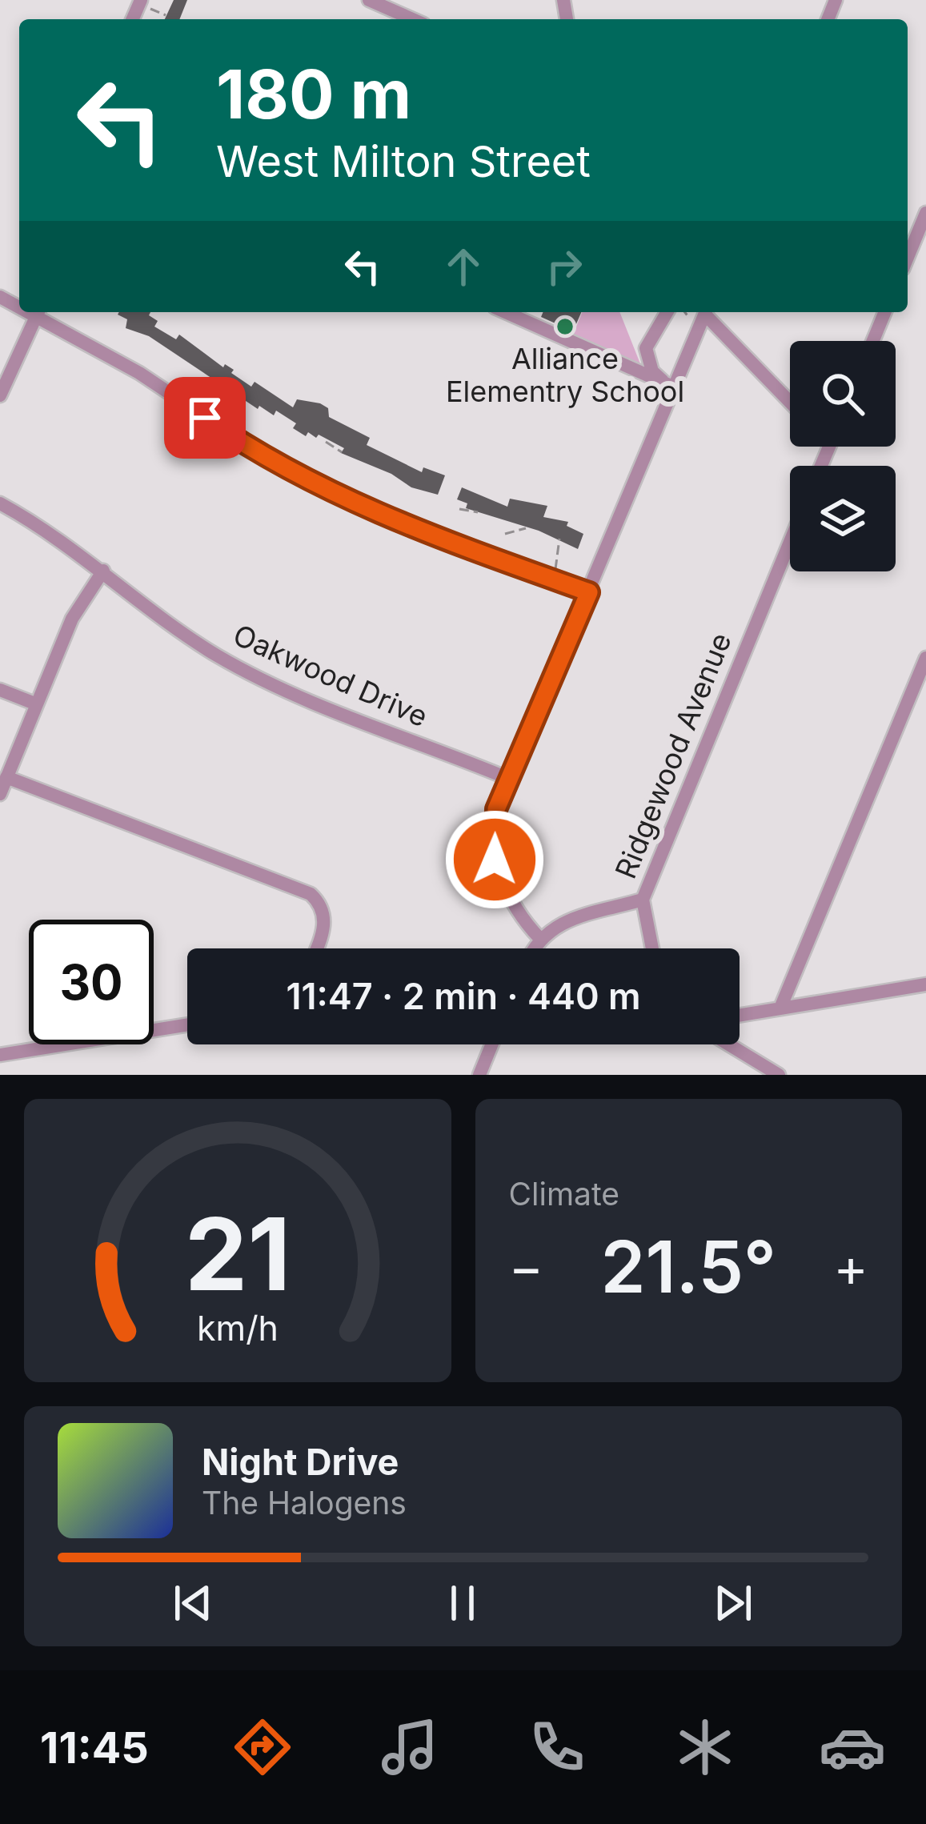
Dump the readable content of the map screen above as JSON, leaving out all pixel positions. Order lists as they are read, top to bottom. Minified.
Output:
{"streets":{"street":["Oakwood Drive","Ridgewood Avenue"]},"places":["Alliance Elementry School"],"page":{"turn":["180 m","West Milton Street"],"limit":"30","trip":"11:47 · 2 min · 440 m","tile":"Climate","heat":["−","21.5°","+"],"song":["Night Drive","The Halogens"],"tabs":"11:45","gauge":["21","km/h"]}}
